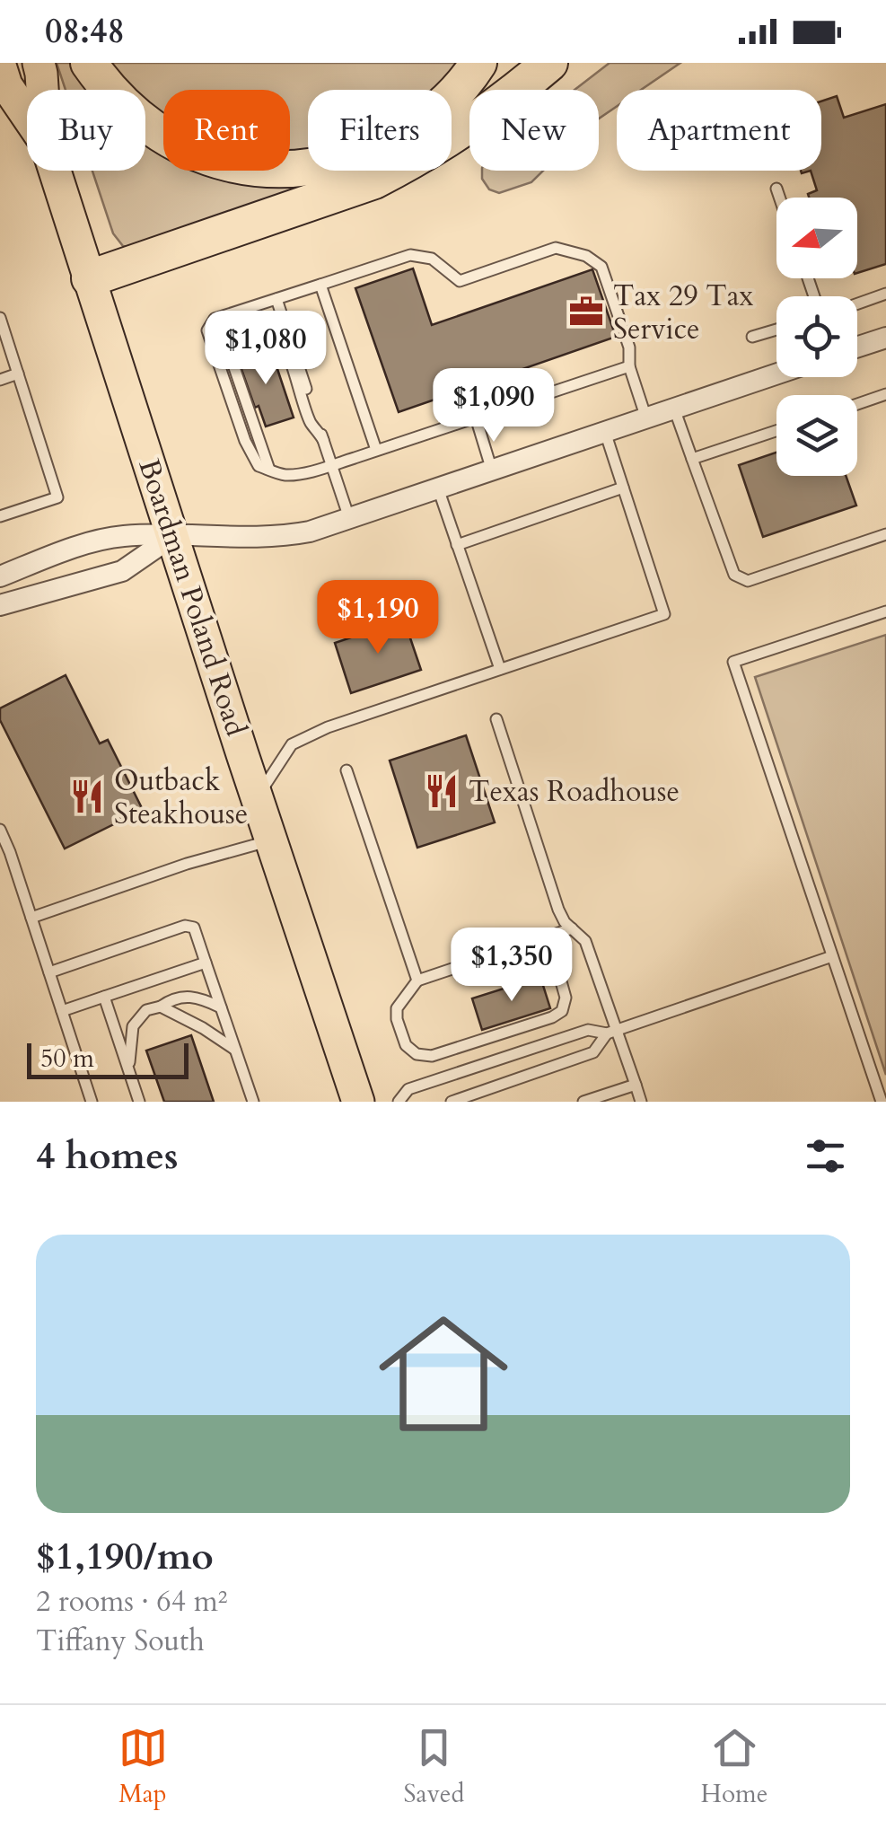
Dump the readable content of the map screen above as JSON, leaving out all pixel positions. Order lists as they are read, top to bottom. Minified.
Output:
{"streets":{"main road":["Boardman Poland Road"]},"places":{"office":["Tax 29 Tax Service"],"restaurant":["Texas Roadhouse","Outback Steakhouse"]},"scale_bar":"50 m","north":"left","page":{"status":"08:48","chip":["Buy","Rent","Filters","New","Apartment"],"price":["$1,080","$1,090","$1,190","$1,350"],"scale":"50 m","heading":"4 homes","list":[{"name":"$1,190/mo","note":"2 rooms · 64 m² · Tiffany South"}],"tabs":["Map","Saved","Home"]}}
